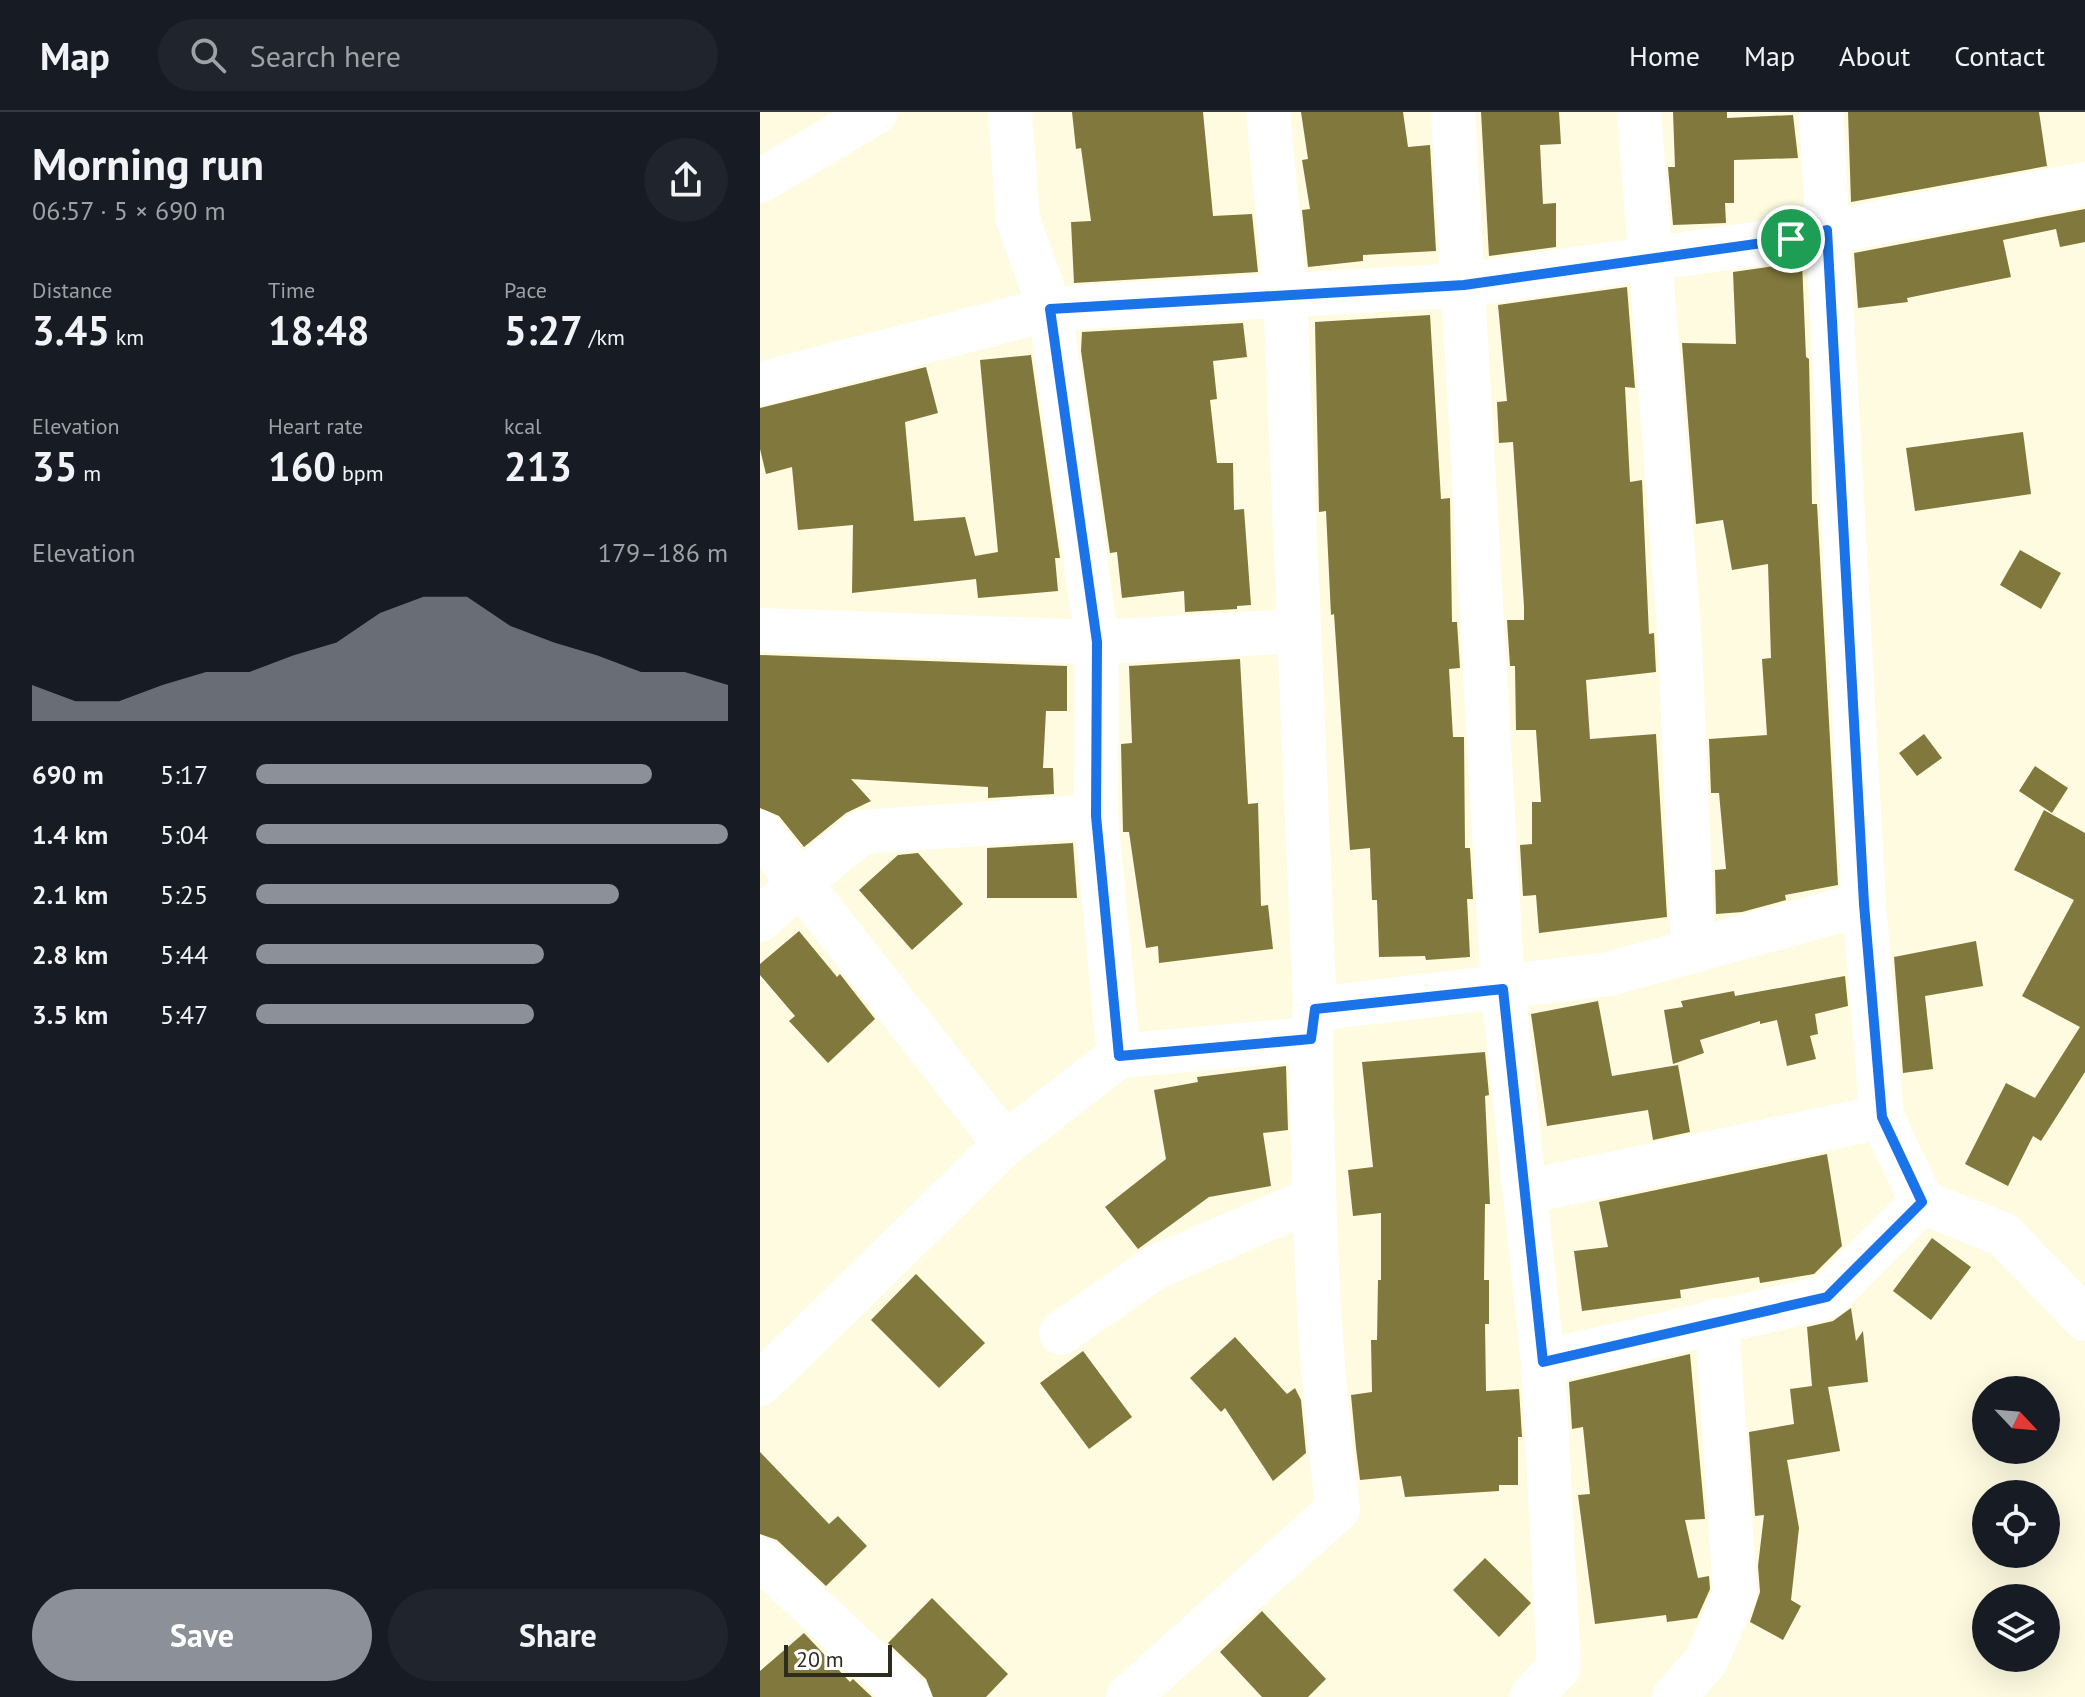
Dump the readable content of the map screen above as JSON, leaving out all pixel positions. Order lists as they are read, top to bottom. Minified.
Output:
{"scale_bar":"20 m","north":"bottom right","page":{"header":"Map","search":"Search here","nav":["Home","Map","About","Contact"],"heading":["Morning run","06:57 · 5 × 690 m"],"stats":[["Distance","3.45 km"],["Time","18:48"],["Pace","5:27 /km"],["Elevation","35 m"],["Heart rate","160 bpm"],["kcal","213"]],"chart":["Elevation","179–186 m"],"list":[{"name":"690 m","note":"5:17"},{"name":"1.4 km","note":"5:04"},{"name":"2.1 km","note":"5:25"},{"name":"2.8 km","note":"5:44"},{"name":"3.5 km","note":"5:47"}],"buttons":["Save","Share"],"scale":"20 m"}}
